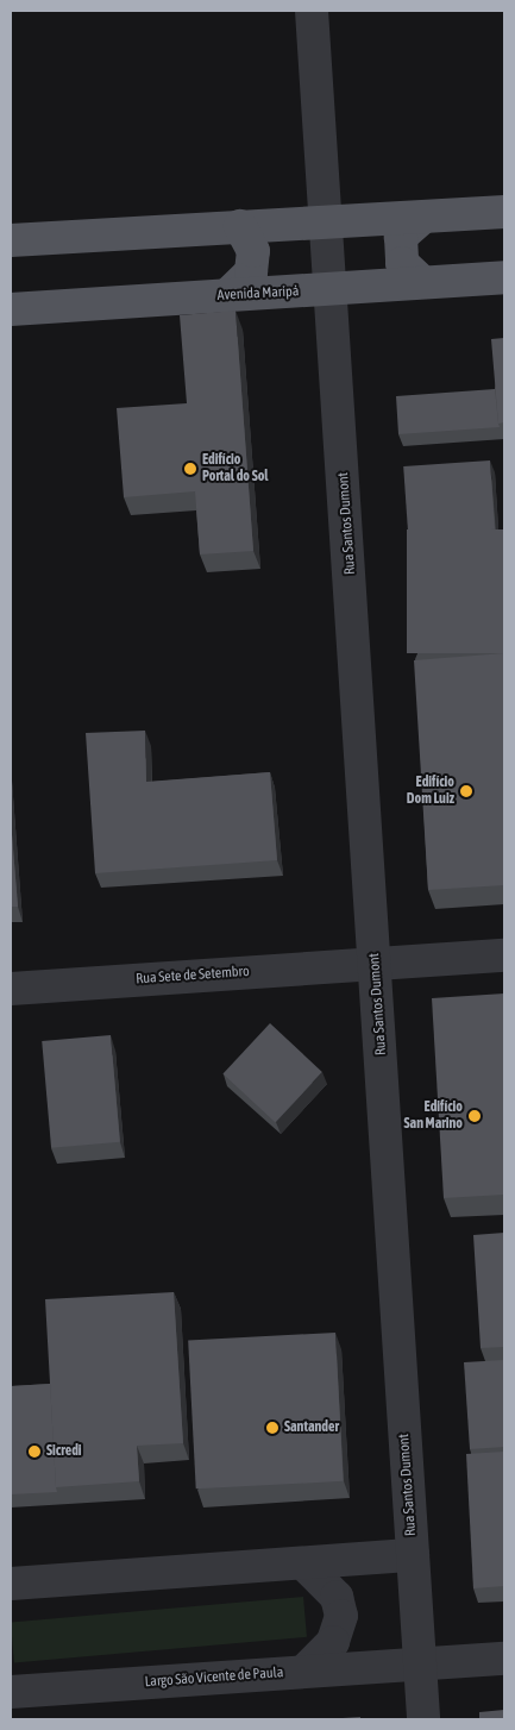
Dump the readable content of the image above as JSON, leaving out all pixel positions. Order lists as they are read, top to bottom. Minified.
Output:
{"streets":{"main road":["Avenida Maripá"],"street":["Rua Santos Dumont","Rua Sete de Setembro","Largo São Vicente de Paula"]},"crossings":[["Avenida Maripá","Rua Santos Dumont"],["Rua Santos Dumont","Rua Sete de Setembro"],["Rua Santos Dumont","Largo São Vicente de Paula"]],"places":["Edifício Portal do Sol","Edifício Dom Luiz","Edifício San Marino","Santander","Sicredi"]}
